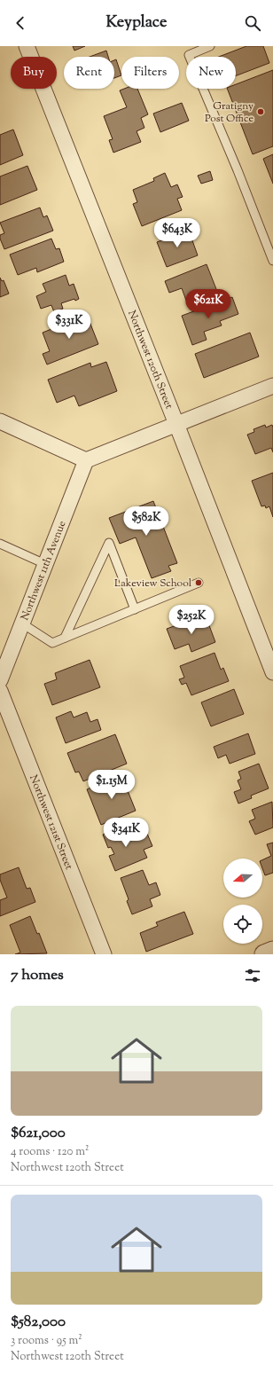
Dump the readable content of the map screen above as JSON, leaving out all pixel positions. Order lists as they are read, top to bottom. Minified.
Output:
{"streets":{"street":["Northwest 120th Street","Northwest 11th Avenue","Northwest 121st Street"]},"places":["Gratigny Post Office","Lakeview School"],"north":"left","page":{"header":"Keyplace","chip":["Buy","Rent","Filters","New"],"price":["$643K","$621K","$331K","$582K","$252K","$1.15M","$341K"],"heading":"7 homes","list":[{"name":"$621,000","note":"4 rooms · 120 m² · Northwest 120th Street"},{"name":"$582,000","note":"3 rooms · 95 m² · Northwest 120th Street"}]}}
